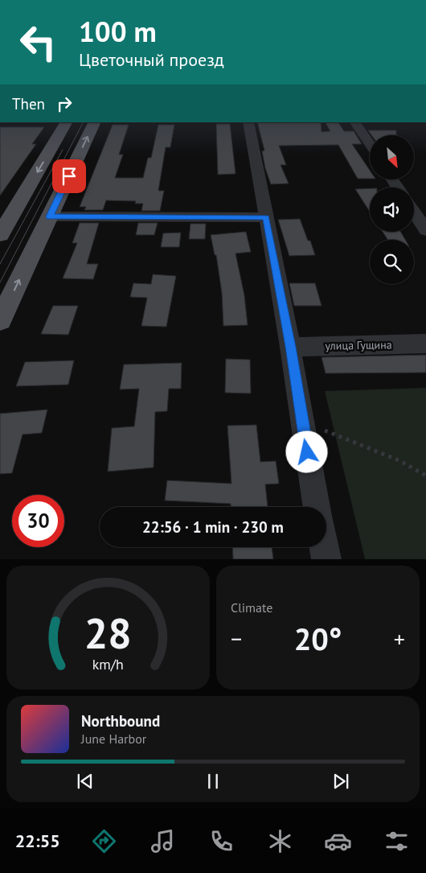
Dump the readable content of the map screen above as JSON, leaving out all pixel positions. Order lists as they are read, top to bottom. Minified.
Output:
{"streets":{"street":["улица Гущина"]},"north":"bottom right","page":{"turn":["100 m","Цветочный проезд"],"then":"Then","limit":"30","trip":"22:56 · 1 min · 230 m","tile":"Climate","heat":["−","20°","+"],"song":["Northbound","June Harbor"],"tabs":"22:55","gauge":["28","km/h"]}}
